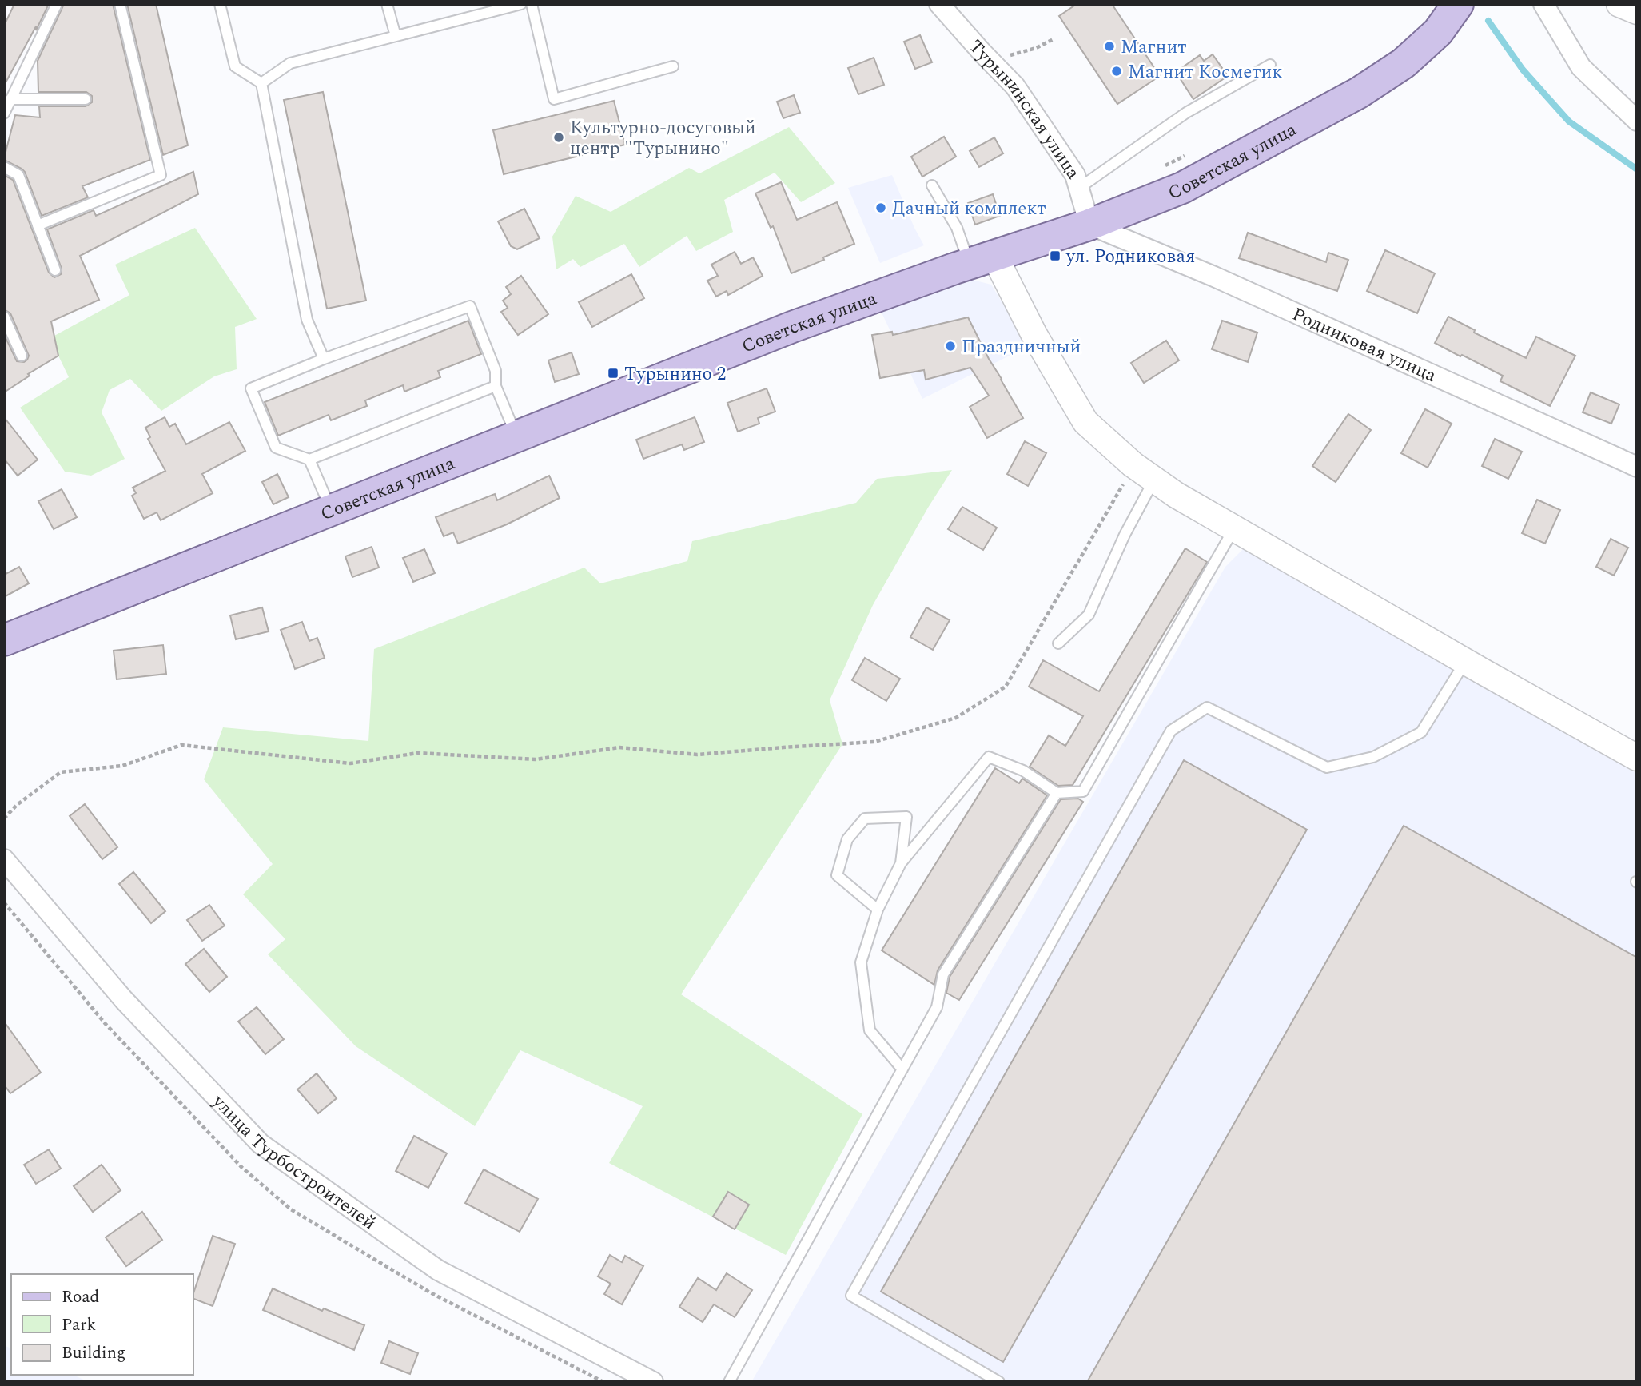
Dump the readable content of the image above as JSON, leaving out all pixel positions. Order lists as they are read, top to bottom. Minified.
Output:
{"streets":{"main road":["Советская улица"],"street":["Турынинская улица","Родниковая улица","улица Турбостроителей"]},"crossings":[["Турынинская улица","Советская улица"],["Турынинская улица","Родниковая улица"],["Советская улица","Родниковая улица"]],"places":{"other":["Магнит","Магнит Косметик","Культурно-досуговый центр \"Турынино\"","Дачный комплект","Праздничный"],"transit":["ул. Родниковая","Турынино 2"]},"legend":["Road","Park","Building"]}
